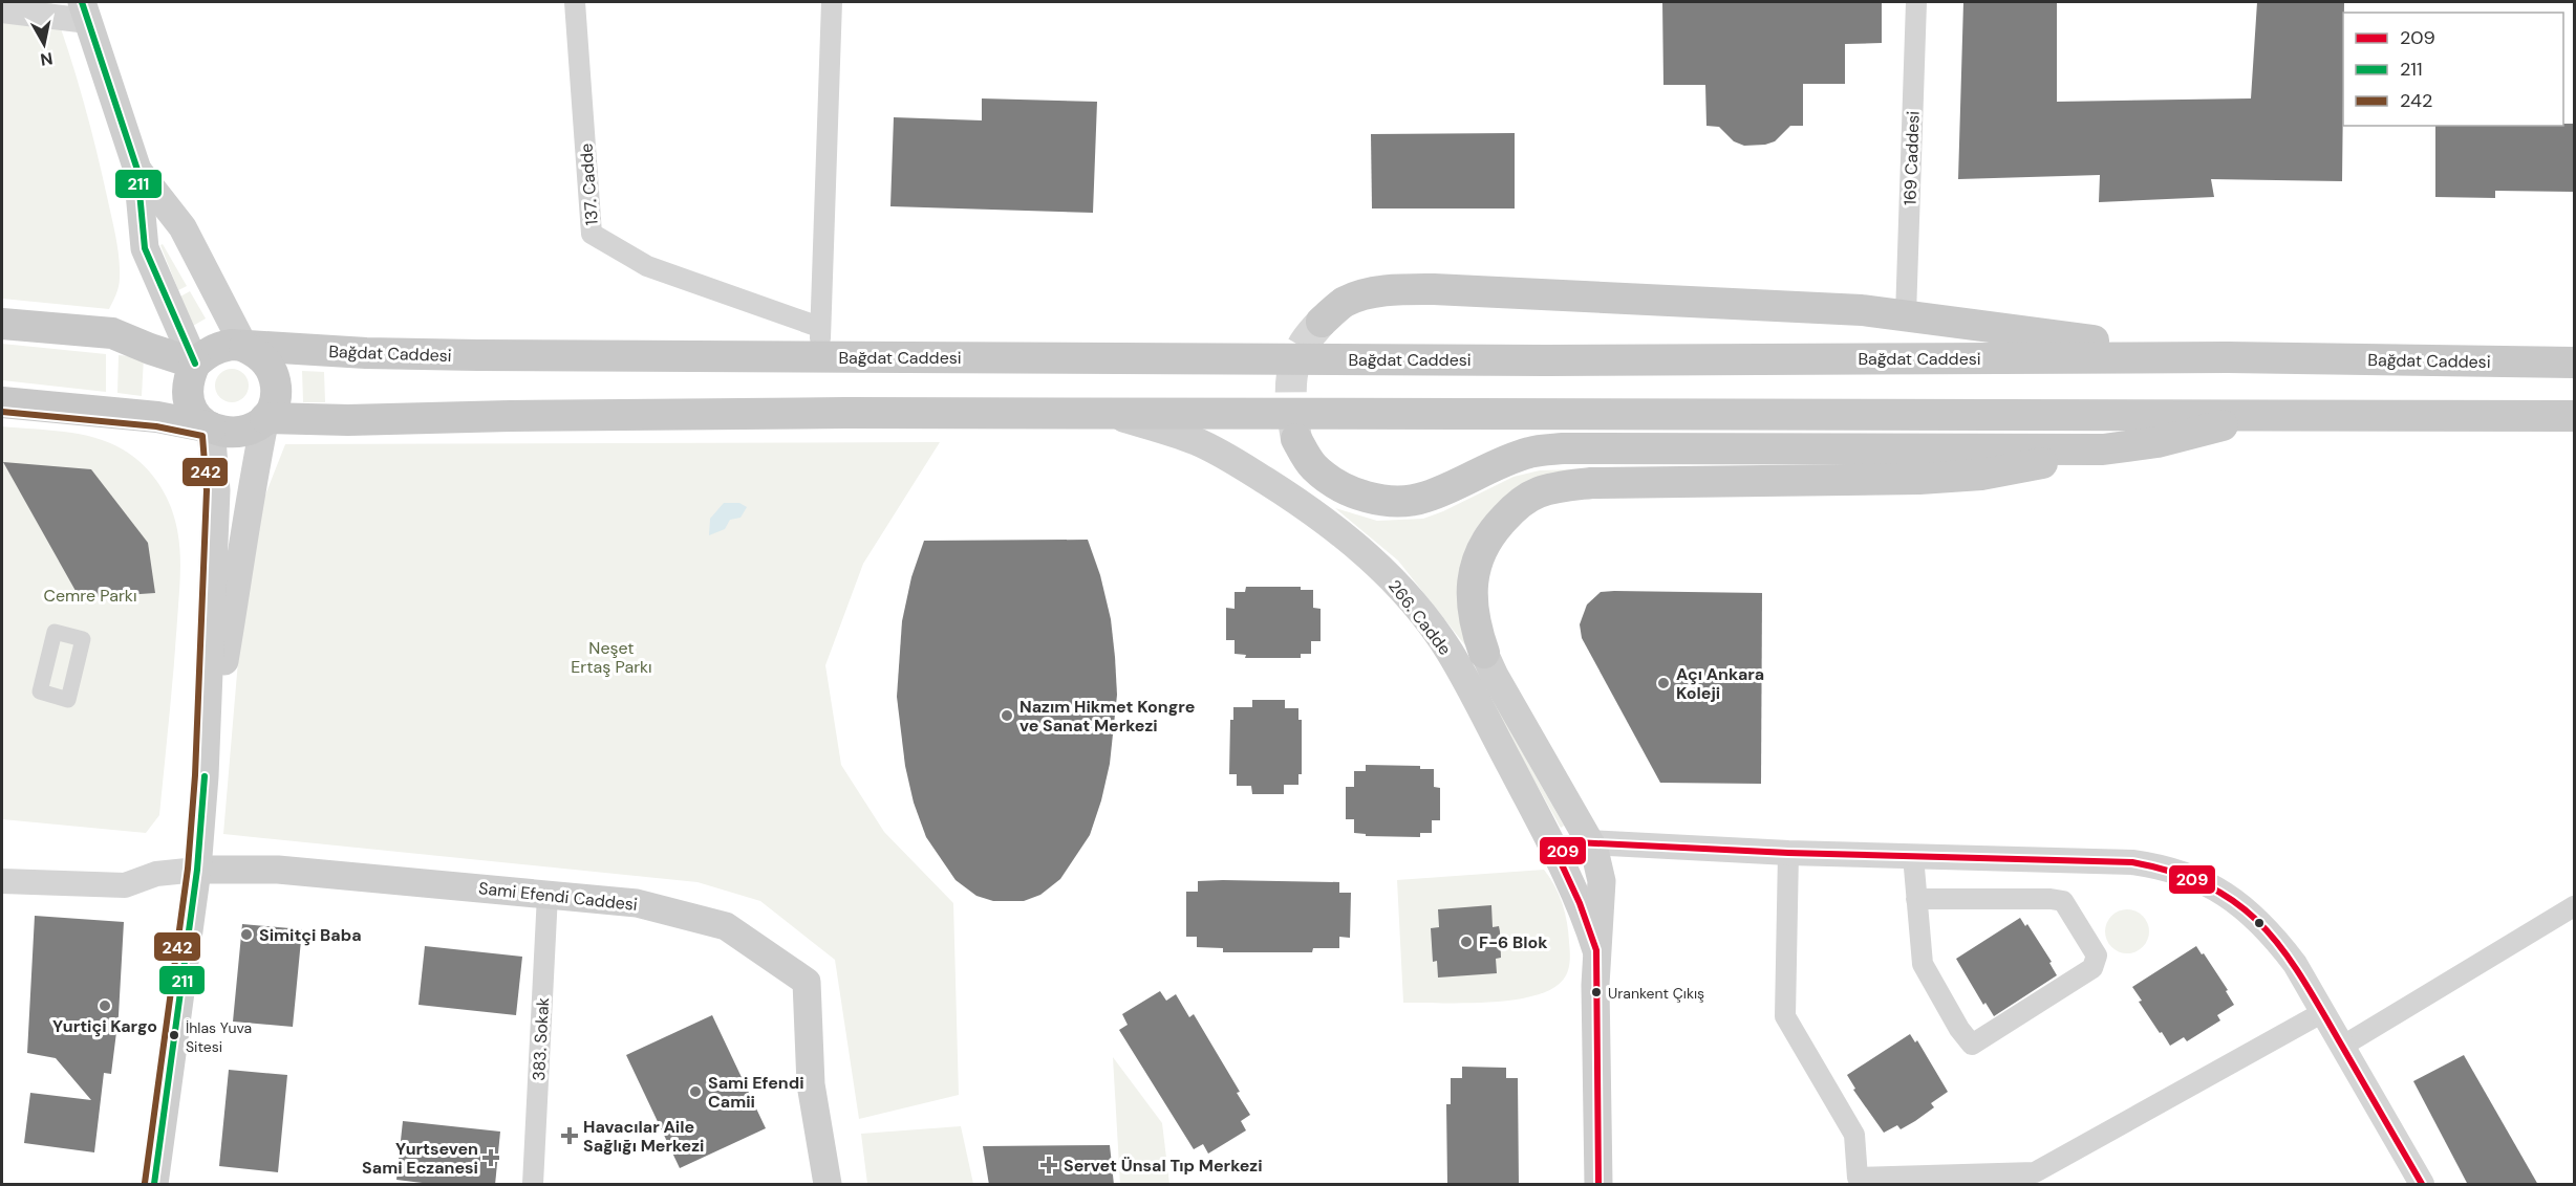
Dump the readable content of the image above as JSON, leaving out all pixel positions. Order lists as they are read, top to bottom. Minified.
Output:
{"streets":{"main road":["Bağdat Caddesi","266. Cadde","Sami Efendi Caddesi"],"street":["169 Caddesi","137. Cadde","383. Sokak"]},"crossings":[["137. Cadde","Bağdat Caddesi"],["Sami Efendi Caddesi","383. Sokak"]],"parks":["Cemre Parkı","Neşet Ertaş Parkı"],"places":{"other":["Açı Ankara Koleji","Nazım Hikmet Kongre ve Sanat Merkezi","Simitçi Baba","F-6 Blok","Urankent Çıkış","Yurtiçi Kargo","İhlas Yuva Sitesi","Sami Efendi Camii"],"health":["Havacılar Aile Sağlığı Merkezi","Yurtseven Sami Eczanesi","Servet Ünsal Tıp Merkezi"]},"lines":["transit line 211","transit line 242","transit line 209"],"legend":["209","211","242"],"north":"bottom"}
